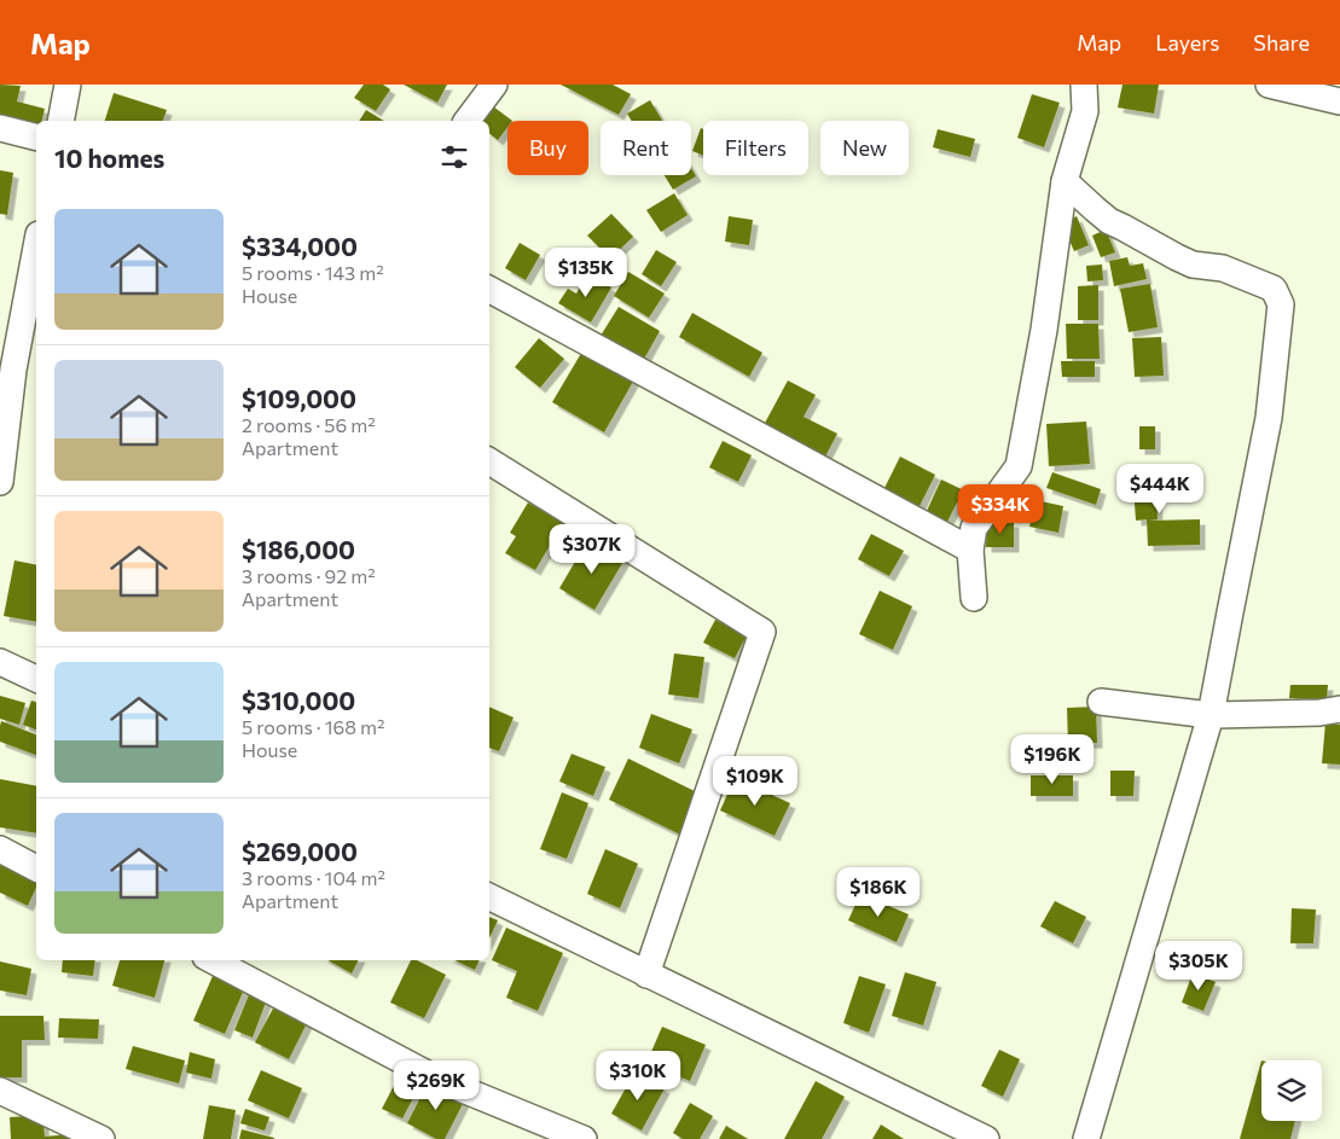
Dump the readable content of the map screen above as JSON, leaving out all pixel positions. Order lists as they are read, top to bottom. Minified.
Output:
{"page":{"header":"Map","nav":["Map","Layers","Share"],"chip":["Buy","Rent","Filters","New"],"heading":"10 homes","list":[{"name":"$334,000","note":"5 rooms · 143 m² · House"},{"name":"$109,000","note":"2 rooms · 56 m² · Apartment"},{"name":"$186,000","note":"3 rooms · 92 m² · Apartment"},{"name":"$310,000","note":"5 rooms · 168 m² · House"},{"name":"$269,000","note":"3 rooms · 104 m² · Apartment"}],"price":["$135K","$444K","$334K","$307K","$196K","$109K","$186K","$305K","$310K","$269K"]}}
